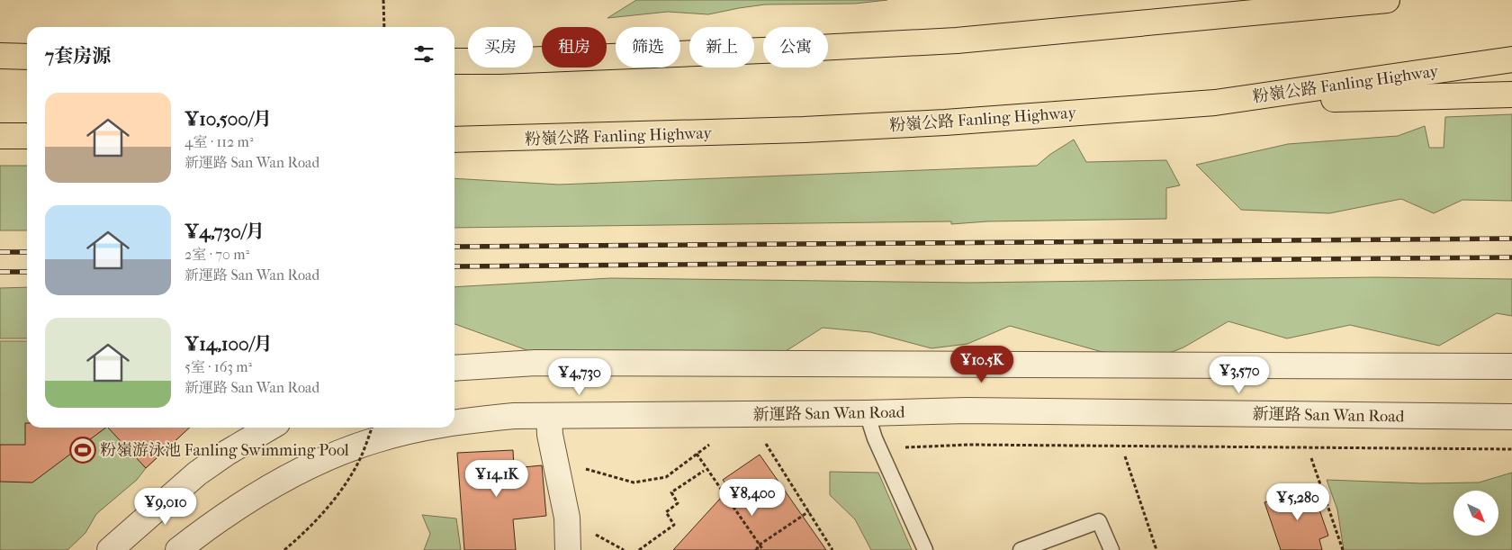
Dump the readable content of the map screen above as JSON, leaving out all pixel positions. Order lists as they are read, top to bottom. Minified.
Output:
{"streets":{"highway":["粉嶺公路 Fanling Highway"],"street":["新運路 San Wan Road"]},"places":{"sports":["粉嶺游泳池 Fanling Swimming Pool"]},"north":"bottom right","page":{"chip":["买房","租房","筛选","新上","公寓"],"heading":"7套房源","list":[{"name":"¥10,500/月","note":"4室 · 112 m² · 新運路 San Wan Road"},{"name":"¥4,730/月","note":"2室 · 70 m² · 新運路 San Wan Road"},{"name":"¥14,100/月","note":"5室 · 163 m² · 新運路 San Wan Road"}],"price":["¥10.5K","¥3,570","¥4,730","¥14.1K","¥8,400","¥5,280","¥9,010"]}}
